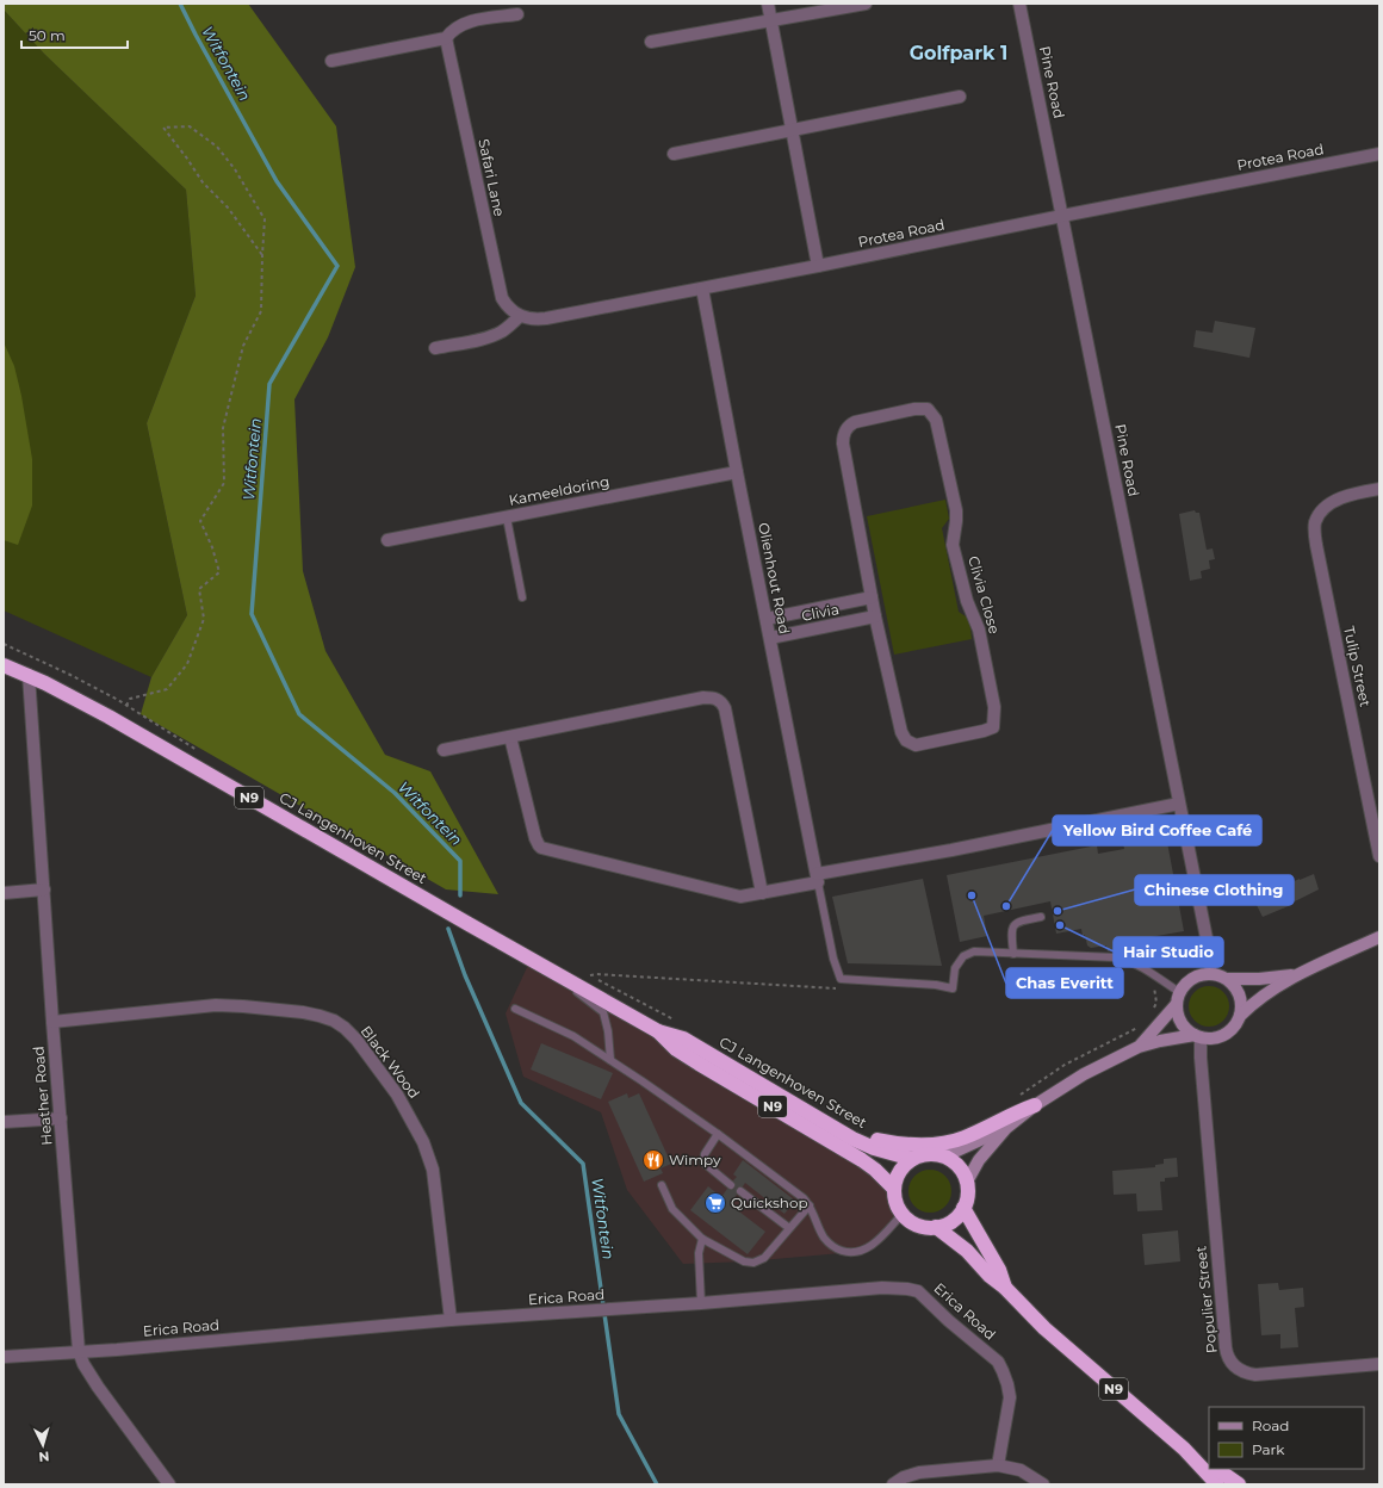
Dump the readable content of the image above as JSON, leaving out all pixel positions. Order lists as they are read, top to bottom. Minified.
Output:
{"streets":{"highway":["N9","CJ Langenhoven Street"],"street":["Pine Road","Protea Road","Safari Lane","Kameeldoring","Olienhout Road","Clivia Close","Clivia","Tulip Street","Black Wood","Heather Road","Erica Road","Populier Street"]},"crossings":[["Pine Road","Protea Road"],["Pine Road","Populier Street"],["Protea Road","Safari Lane"],["Protea Road","Olienhout Road"],["Kameeldoring","Olienhout Road"],["Olienhout Road","Clivia"],["Clivia Close","Clivia"],["N9","CJ Langenhoven Street"],["CJ Langenhoven Street","Heather Road"],["Black Wood","Heather Road"],["Black Wood","Erica Road"],["Heather Road","Erica Road"]],"districts":["Golfpark 1"],"water":["Witfontein"],"places":{"other":["Chas Everitt","Yellow Bird Coffee Café","Chinese Clothing","Hair Studio"],"restaurant":["Wimpy"],"supermarket":["Quickshop"]},"legend":["Road","Park"],"scale_bar":"50 m","north":"bottom"}
